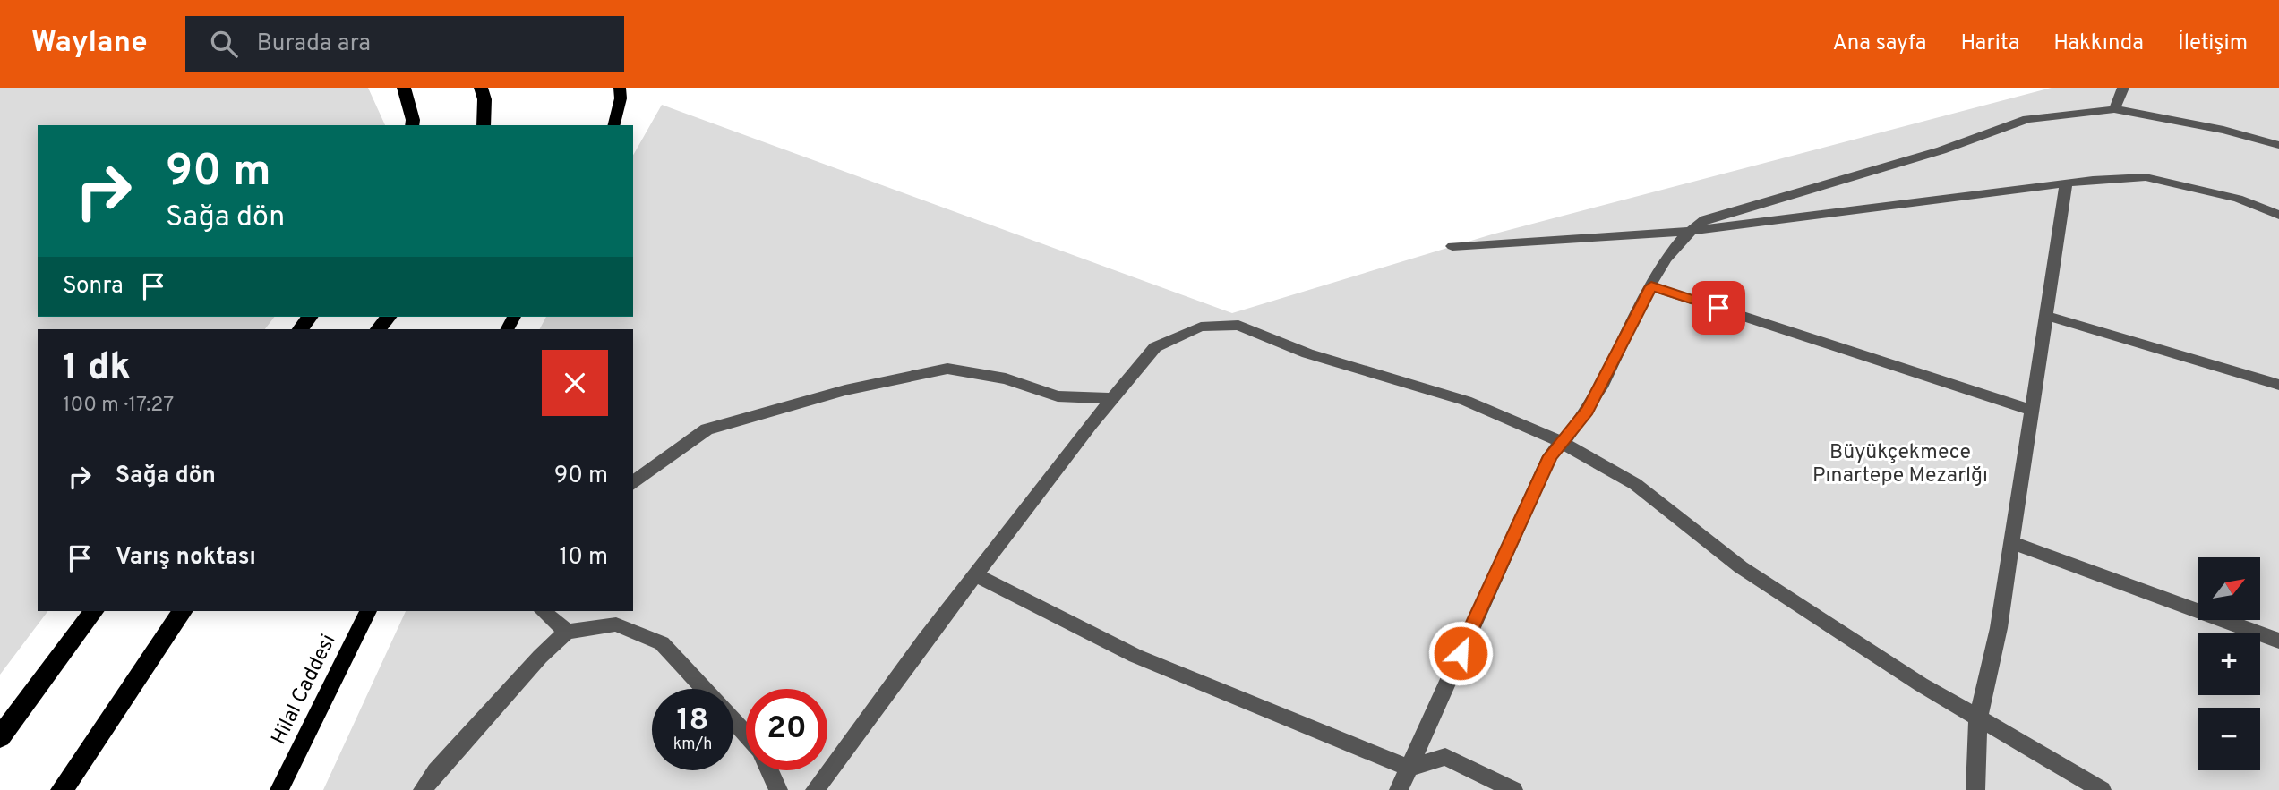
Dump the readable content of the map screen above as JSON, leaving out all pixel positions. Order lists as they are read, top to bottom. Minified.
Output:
{"streets":{"main road":["Hilal Caddesi"]},"parks":["Büyükçekmece Pınartepe Mezarlğı"],"north":"top right","page":{"header":"Waylane","search":"Burada ara","nav":["Ana sayfa","Harita","Hakkında","İletişim"],"turn":["90 m","Sağa dön"],"then":"Sonra","heading":["1 dk","100 m · 17:27"],"list":[{"name":"Sağa dön","value":"90 m"},{"name":"Varış noktası","value":"10 m"}],"map_buttons":["+","−"],"speed":"18 km/h","limit":"20"}}
